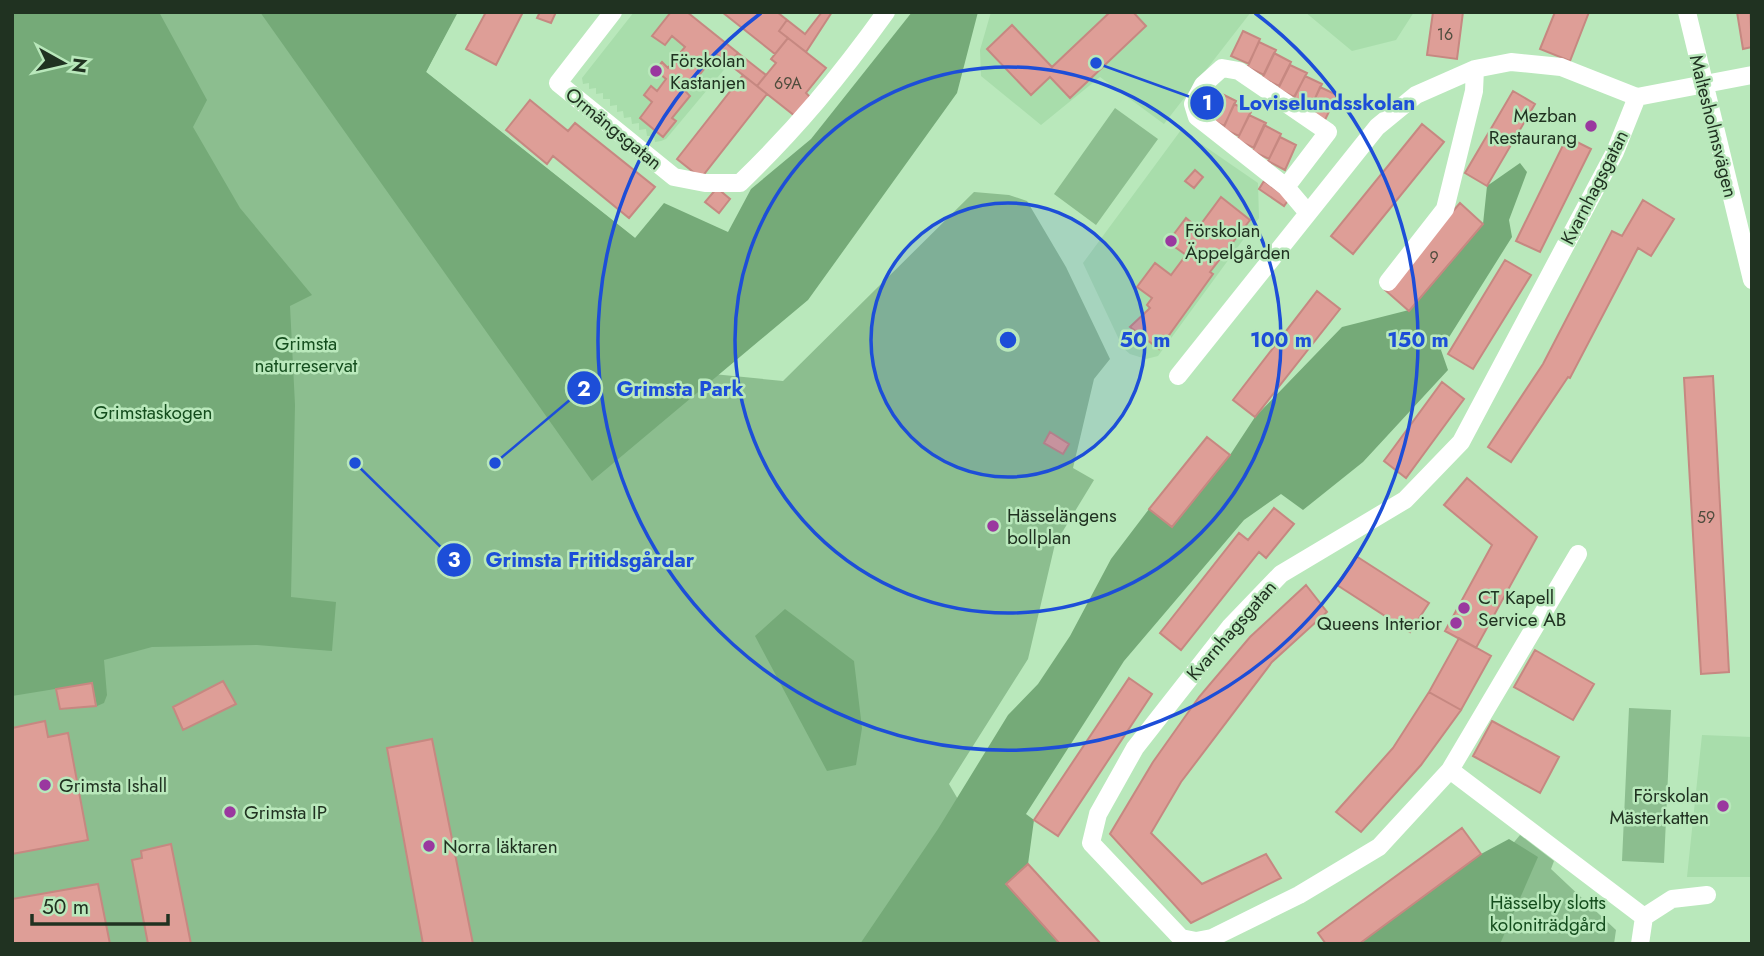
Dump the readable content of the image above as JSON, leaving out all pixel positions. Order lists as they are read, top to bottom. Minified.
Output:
{"streets":{"street":["Maltesholmsvägen","Ormängsgatan","Kvarnhagsgatan"]},"parks":["Grimsta naturreservat","Grimstaskogen","Hässelby slotts koloniträdgård"],"places":["Loviselundsskolan","Förskolan Kastanjen","Mezban Restaurang","Förskolan Äppelgården","Grimsta Fritidsgårdar","Grimsta Park","Hässelängens bollplan","CT Kapell Service AB","Queens Interior","Grimsta Ishall","Förskolan Mästerkatten","Grimsta IP","Norra läktaren"],"house_numbers":["16","69A","9","59"],"scale_bar":"50 m","north":"right","rings":["50 m","100 m","150 m"]}
